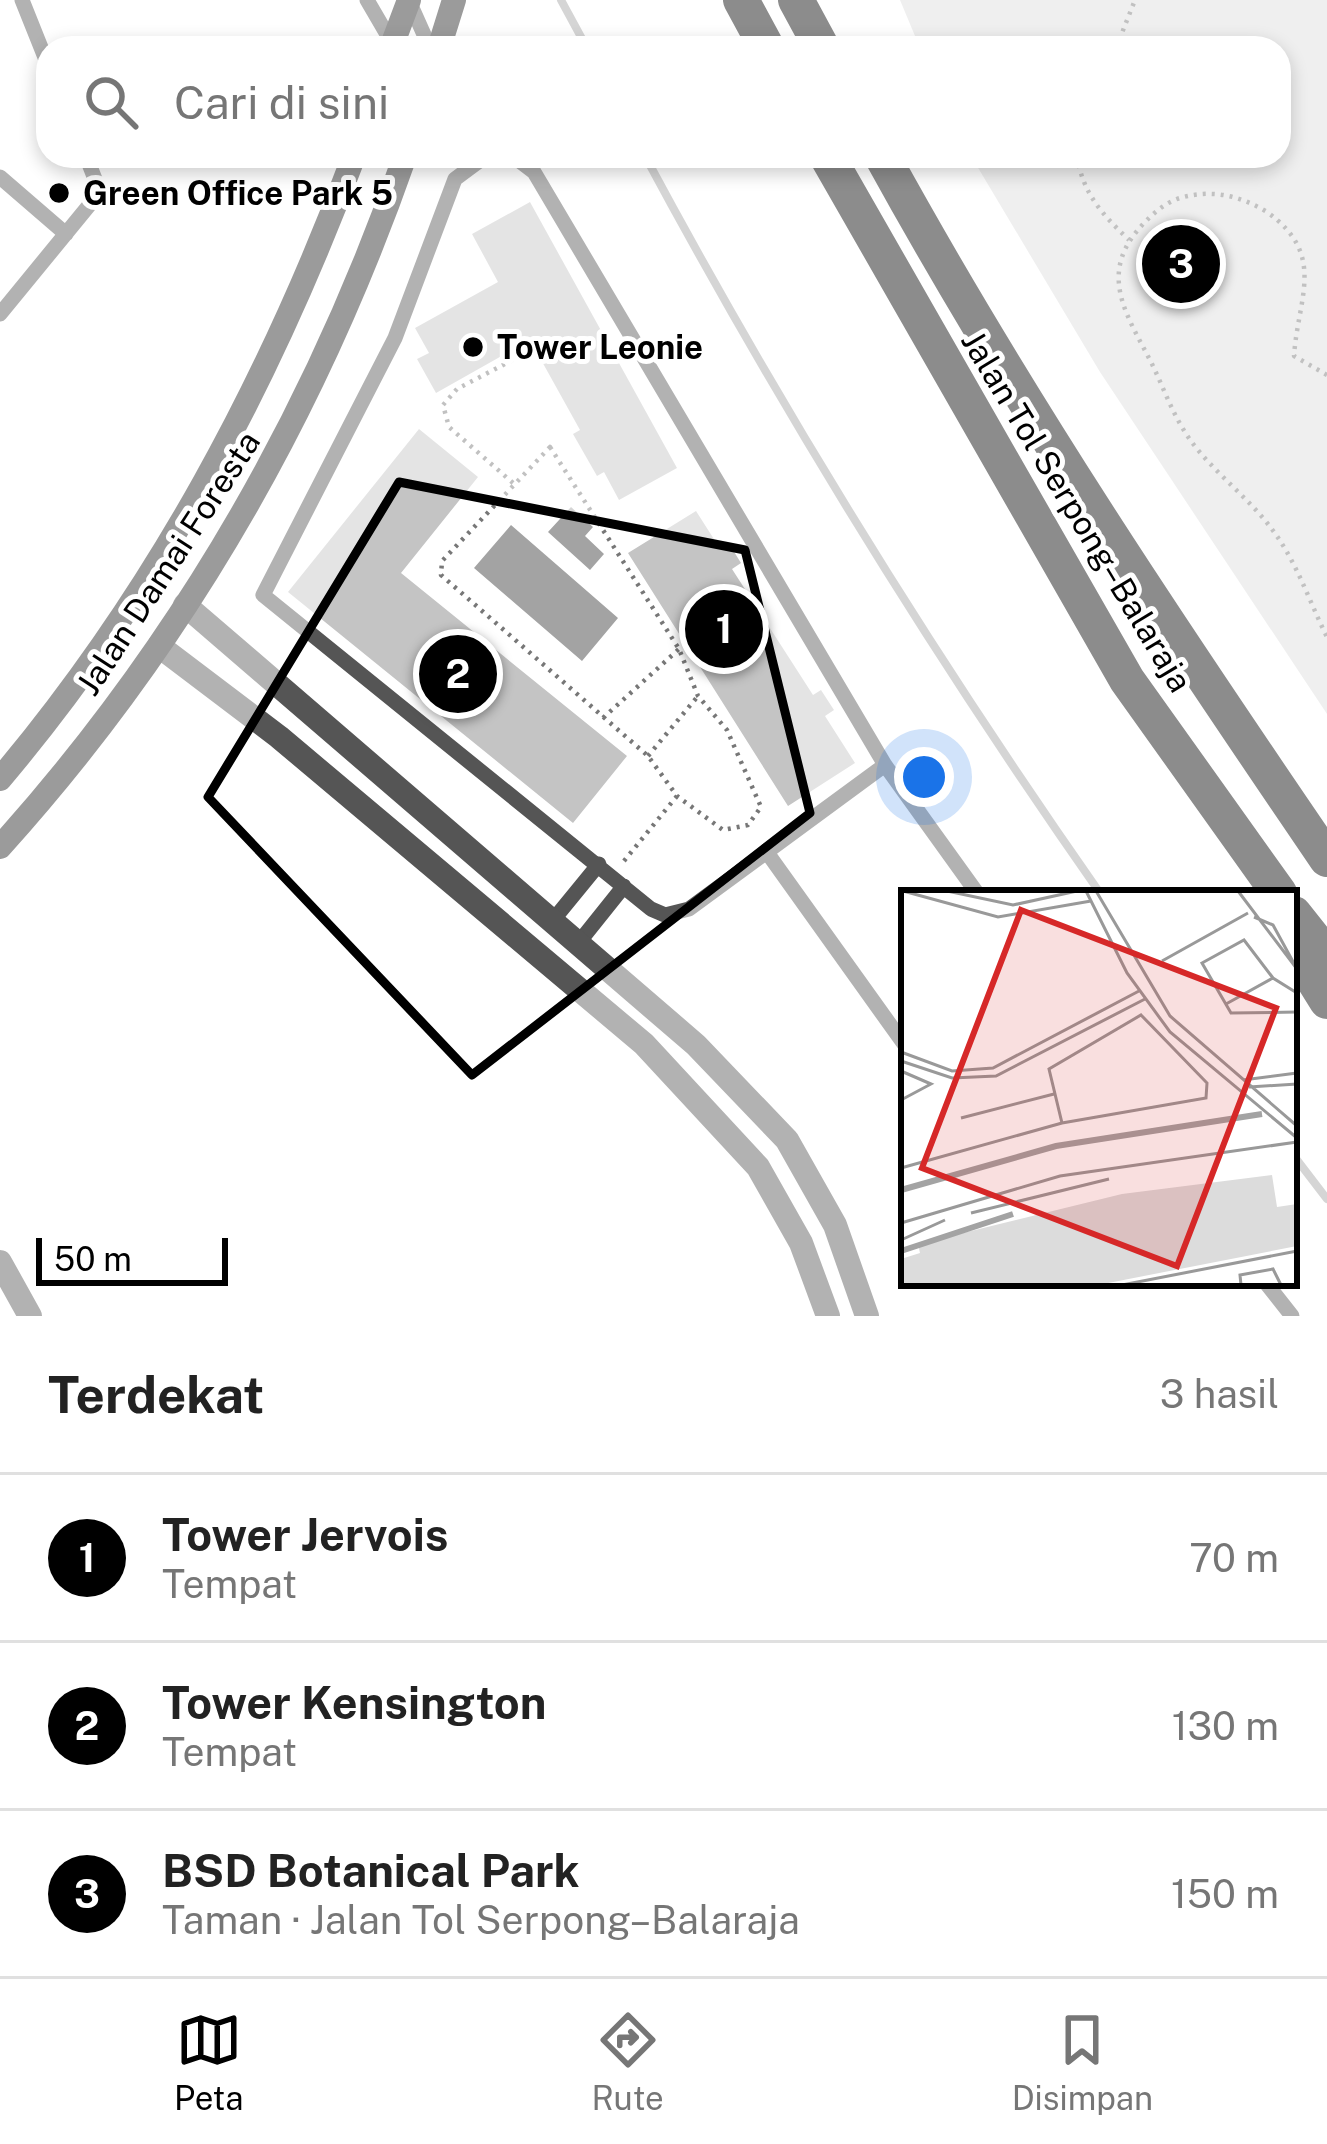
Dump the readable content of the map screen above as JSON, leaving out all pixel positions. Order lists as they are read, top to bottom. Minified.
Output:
{"streets":{"highway":["Jalan Tol Serpong–Balaraja"],"main road":["Jalan Damai Foresta"]},"places":["Green Office Park 5","Tower Leonie"],"scale_bar":"50 m","page":{"search":"Cari di sini","pins":["3","1","2"],"scale":"50 m","heading":["Terdekat","3 hasil"],"list":[{"mark":"1","name":"Tower Jervois","note":"Tempat","value":"70 m"},{"mark":"2","name":"Tower Kensington","note":"Tempat","value":"130 m"},{"mark":"3","name":"BSD Botanical Park","note":"Taman · Jalan Tol Serpong–Balaraja","value":"150 m"}],"nav":["Peta","Rute","Disimpan"]}}
